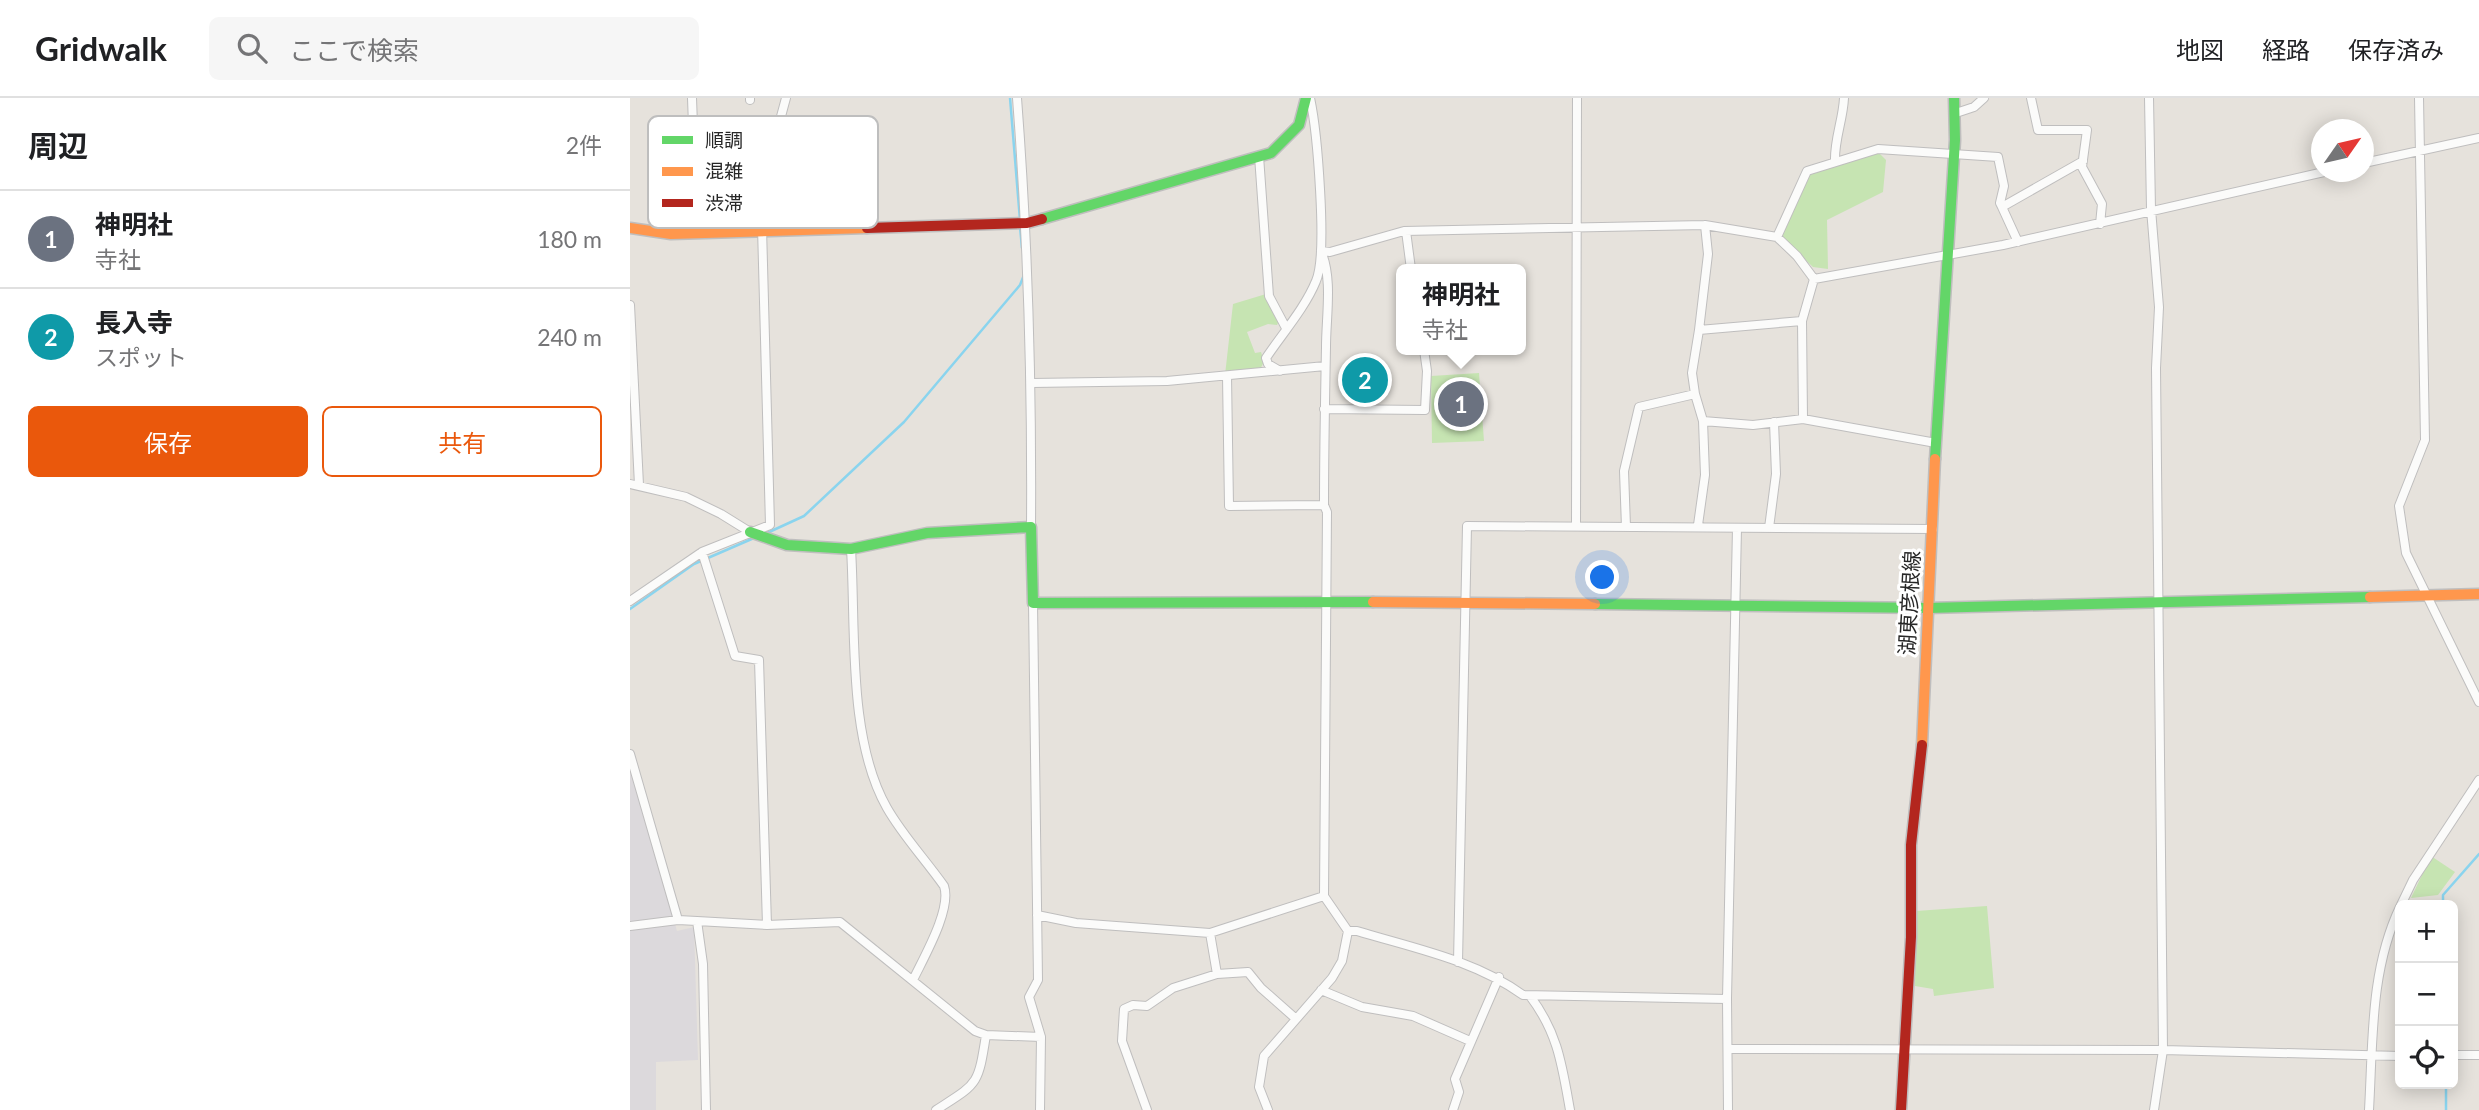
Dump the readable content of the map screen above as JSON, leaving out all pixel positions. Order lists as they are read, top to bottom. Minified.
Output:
{"streets":{"street":["湖東彦根線"]},"legend":["順調","混雑","渋滞"],"north":"top right","page":{"header":"Gridwalk","search":"ここで検索","nav":["地図","経路","保存済み"],"heading":["周辺","2件"],"list":[{"mark":"1","name":"神明社","note":"寺社","value":"180 m"},{"mark":"2","name":"長入寺","note":"スポット","value":"240 m"}],"popup":["神明社","寺社"],"pins":["2","1"],"buttons":["保存","共有"],"map_buttons":["+","−"]}}
